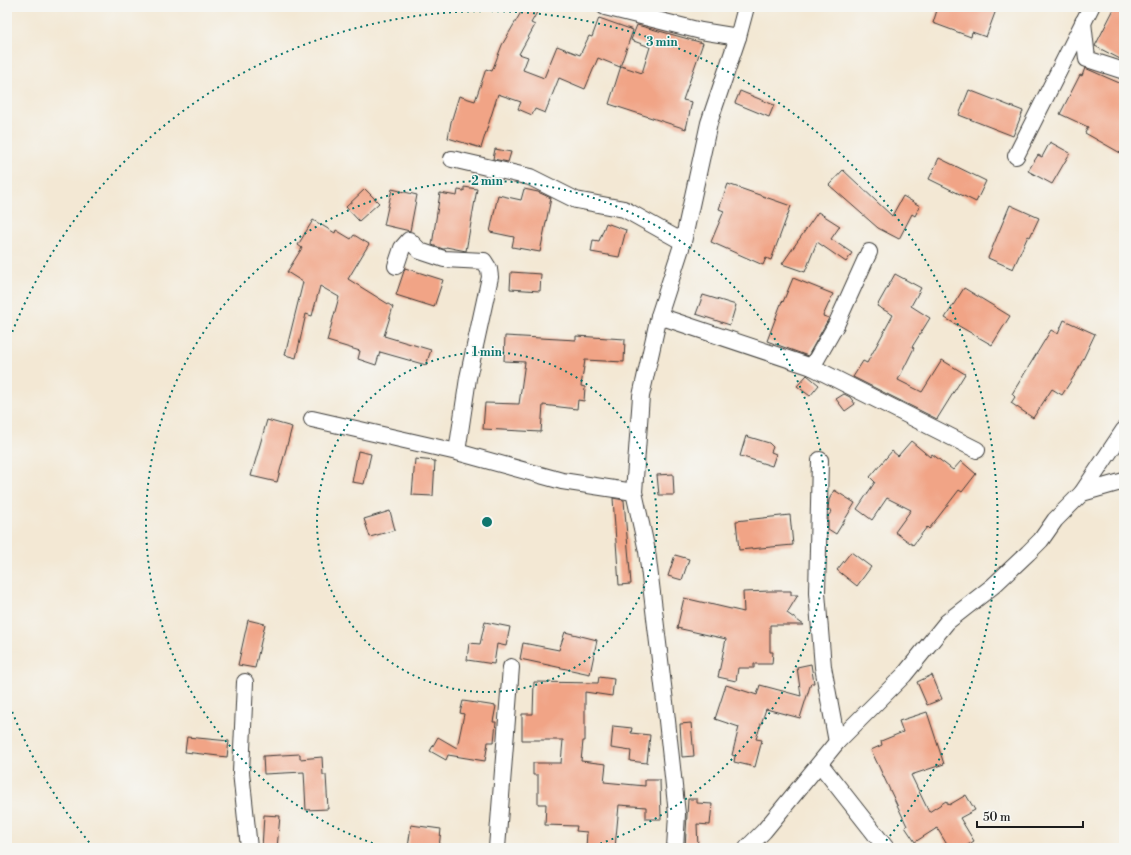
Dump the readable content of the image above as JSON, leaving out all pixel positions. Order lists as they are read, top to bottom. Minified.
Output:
{"scale_bar":"50 m","rings":["3 min","2 min","1 min"]}
